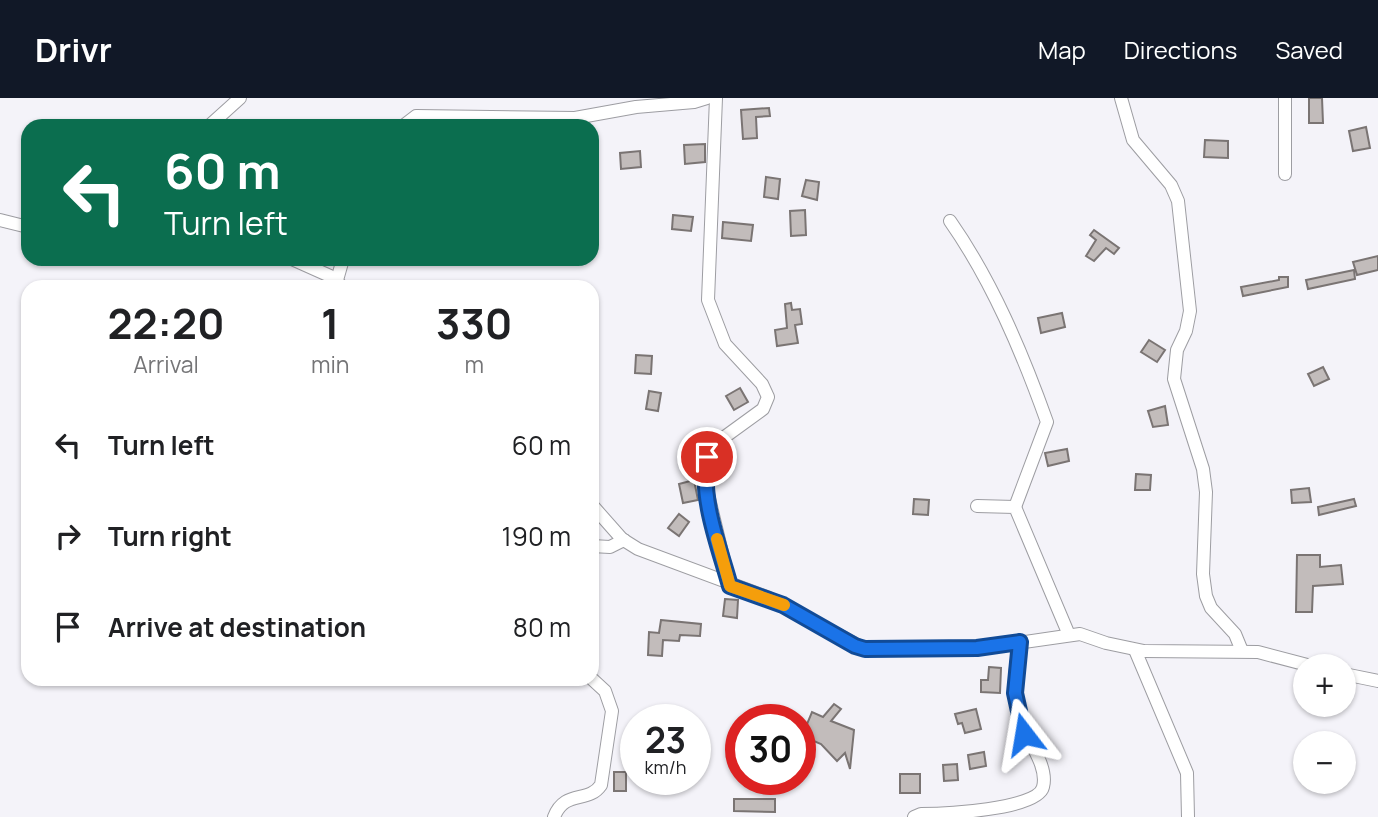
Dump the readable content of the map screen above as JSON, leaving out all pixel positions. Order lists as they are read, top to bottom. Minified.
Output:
{"page":{"header":"Drivr","nav":["Map","Directions","Saved"],"turn":["60 m","Turn left"],"eta":["22:20","Arrival","1","min","330","m"],"list":[{"name":"Turn left","value":"60 m"},{"name":"Turn right","value":"190 m"},{"name":"Arrive at destination","value":"80 m"}],"map_buttons":["+","−"],"speed":"23 km/h","limit":"30"}}
